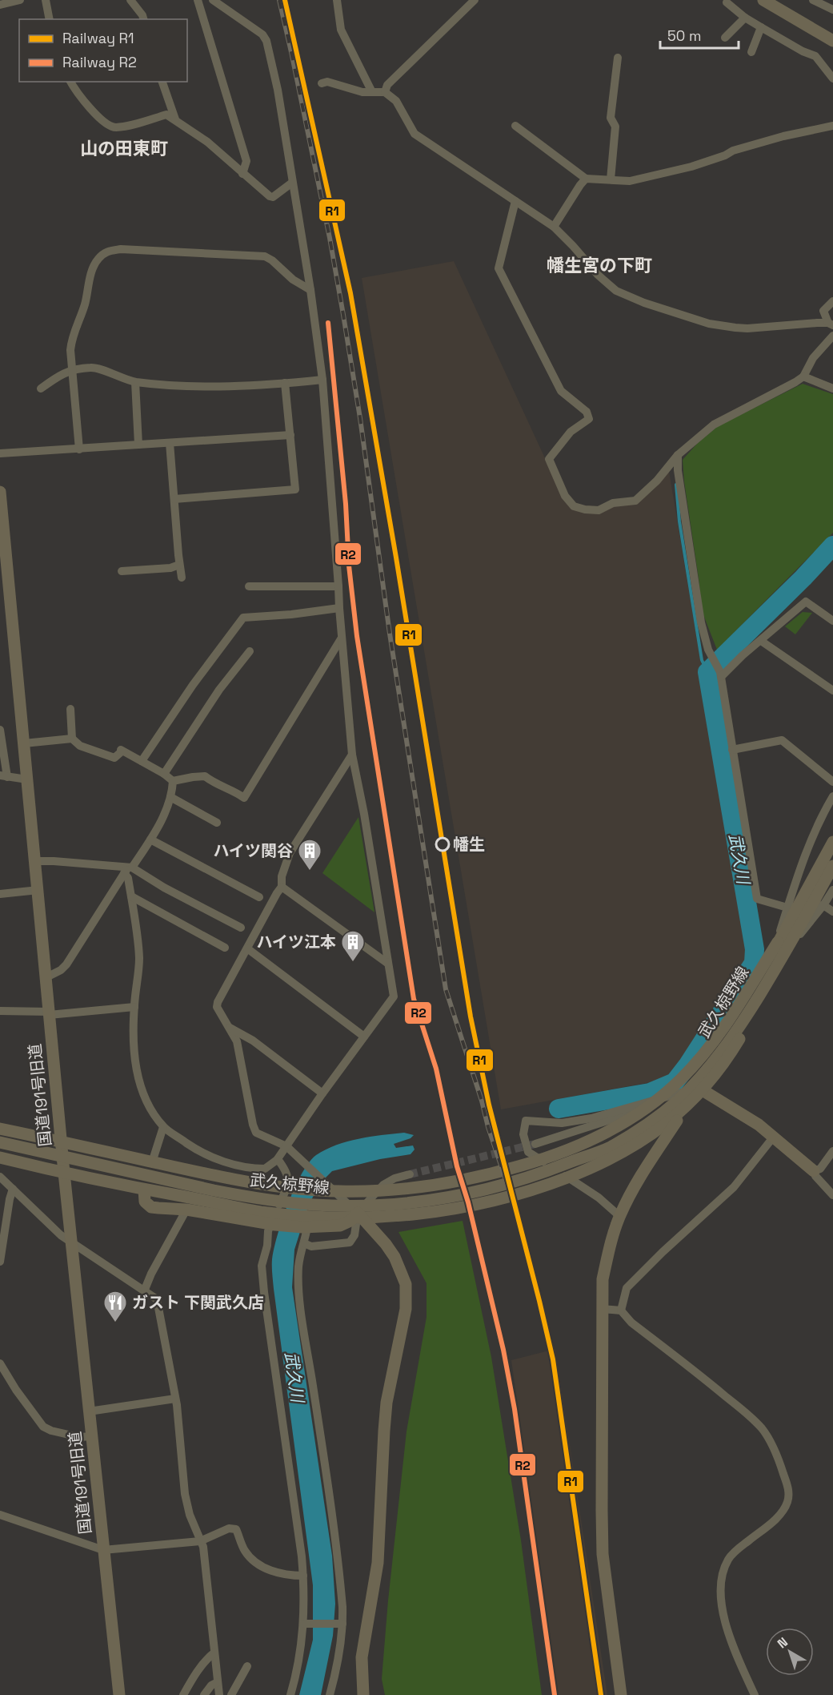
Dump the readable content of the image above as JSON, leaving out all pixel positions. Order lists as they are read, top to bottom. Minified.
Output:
{"streets":{"main road":["武久椋野線","国道191号旧道"]},"districts":["山の田東町","幡生宮の下町"],"water":["武久川"],"places":{"other":["幡生"],"building":["ハイツ関谷","ハイツ江本"],"restaurant":["ガスト 下関武久店"]},"lines":["rail line R1","rail line R2"],"legend":["Railway R1","Railway R2"],"scale_bar":"50 m","north":"top left"}
